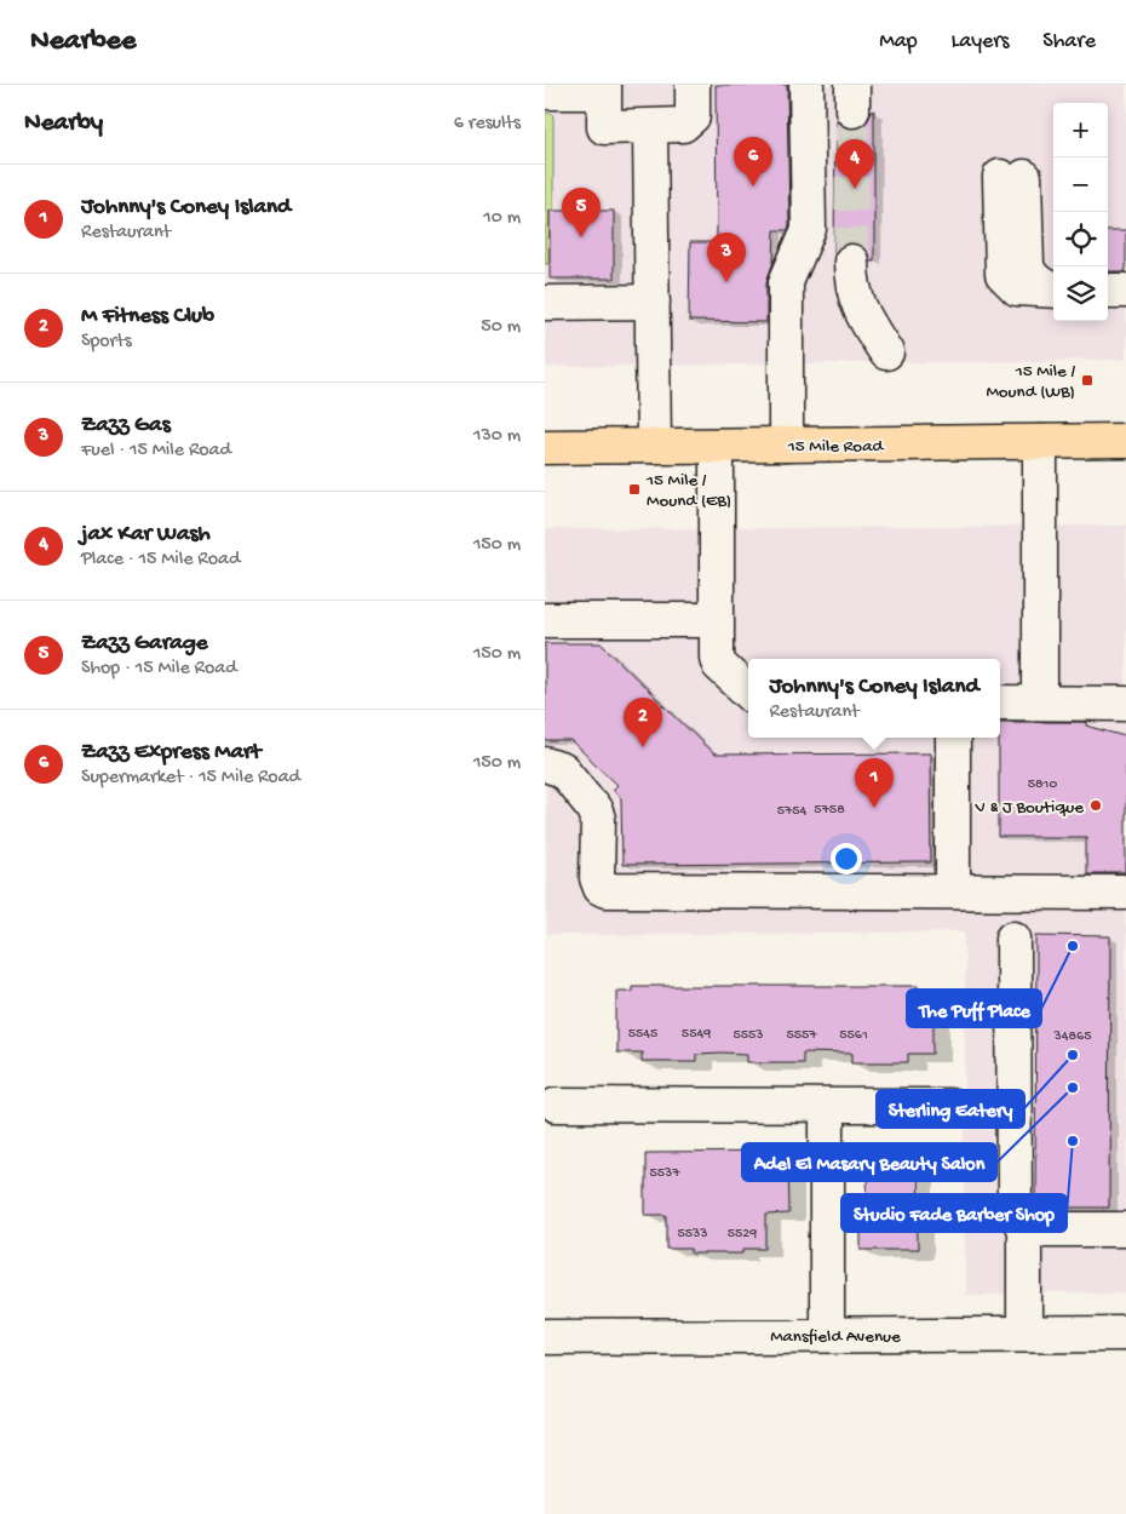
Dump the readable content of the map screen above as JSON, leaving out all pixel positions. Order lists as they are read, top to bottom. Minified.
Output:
{"streets":{"main road":["15 Mile Road"],"street":["Mansfield Avenue"]},"places":{"transit":["15 Mile / Mound (WB)","15 Mile / Mound (EB)"],"other":["V & J Boutique","The Puff Place","Sterling Eatery","Adel El Masary Beauty Salon","Studio Fade Barber Shop"]},"house_numbers":["5810","5758","5754","5545","5549","5553","5557","5561","34865","5537","5533","5529"],"page":{"header":"Nearbee","nav":["Map","Layers","Share"],"heading":["Nearby","6 results"],"map_buttons":["+","−"],"pins":["6","4","5","3","2","1"],"list":[{"mark":"1","name":"Johnny's Coney Island","note":"Restaurant","value":"10 m"},{"mark":"2","name":"M Fitness Club","note":"Sports","value":"50 m"},{"mark":"3","name":"Zazz Gas","note":"Fuel · 15 Mile Road","value":"130 m"},{"mark":"4","name":"jax Kar Wash","note":"Place · 15 Mile Road","value":"150 m"},{"mark":"5","name":"Zazz Garage","note":"Shop · 15 Mile Road","value":"150 m"},{"mark":"6","name":"Zazz Express Mart","note":"Supermarket · 15 Mile Road","value":"150 m"}],"popup":["Johnny's Coney Island","Restaurant"]}}
